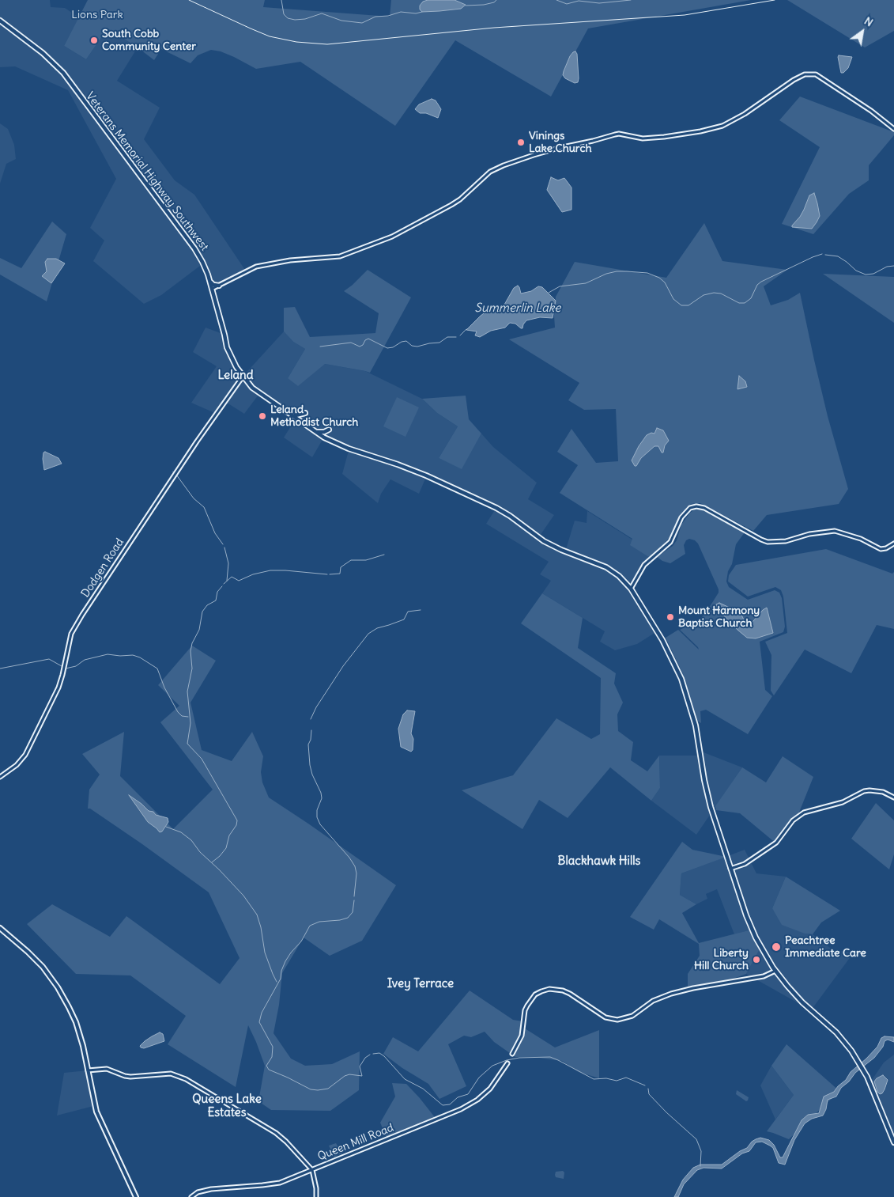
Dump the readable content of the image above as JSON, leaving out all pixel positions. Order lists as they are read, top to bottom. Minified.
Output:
{"streets":{"main road":["Veterans Memorial Highway Southwest"],"street":["Dodgen Road","Queen Mill Road"]},"crossings":[["Veterans Memorial Highway Southwest","Dodgen Road"]],"districts":["Leland","Blackhawk Hills","Ivey Terrace","Queens Lake Estates"],"water":["Summerlin Lake"],"parks":["Lions Park"],"places":["South Cobb Community Center","Vinings Lake Church","Leland Methodist Church","Mount Harmony Baptist Church","Peachtree Immediate Care","Liberty Hill Church"],"north":"top right"}
